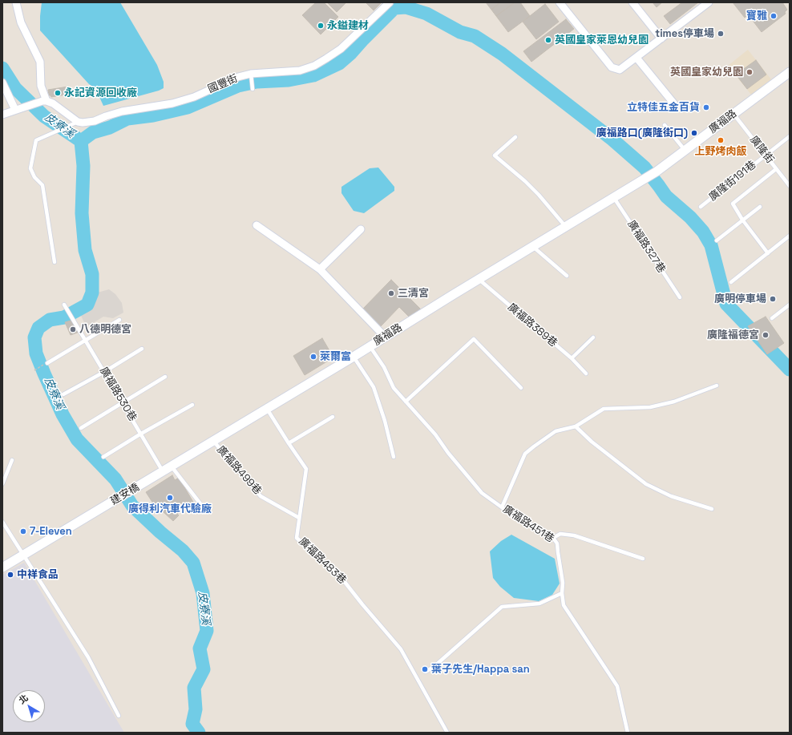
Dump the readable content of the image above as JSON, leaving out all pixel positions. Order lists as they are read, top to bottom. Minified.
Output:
{"streets":{"street":["國豐街","廣福路","建安橋"],"lane":["廣隆街","廣隆街191巷","廣福路327巷","廣福路389巷","廣福路530巷","廣福路499巷","廣福路451巷","廣福路483巷"]},"crossings":[["廣福路","廣隆街"],["廣福路","廣福路327巷"],["廣福路","廣福路389巷"],["廣福路","廣福路530巷"],["廣福路","廣福路499巷"],["廣福路","建安橋"],["廣福路","廣福路451巷"],["廣福路","廣福路483巷"],["廣隆街","廣隆街191巷"],["廣福路499巷","廣福路483巷"]],"water":["皮寮溪"],"places":["寶雅","永鎰建材","times停車場","英國皇家萊恩幼兒園","英國皇家幼兒園","永記資源回收廠","立特佳五金百貨","廣福路口(廣隆街口)","上野烤肉飯","三清宮","廣明停車場","八德明德宮","廣隆福德宮","萊爾富","廣得利汽車代驗廠","7-Eleven","中祥食品","葉子先生/Happa san"],"north":"top left"}
